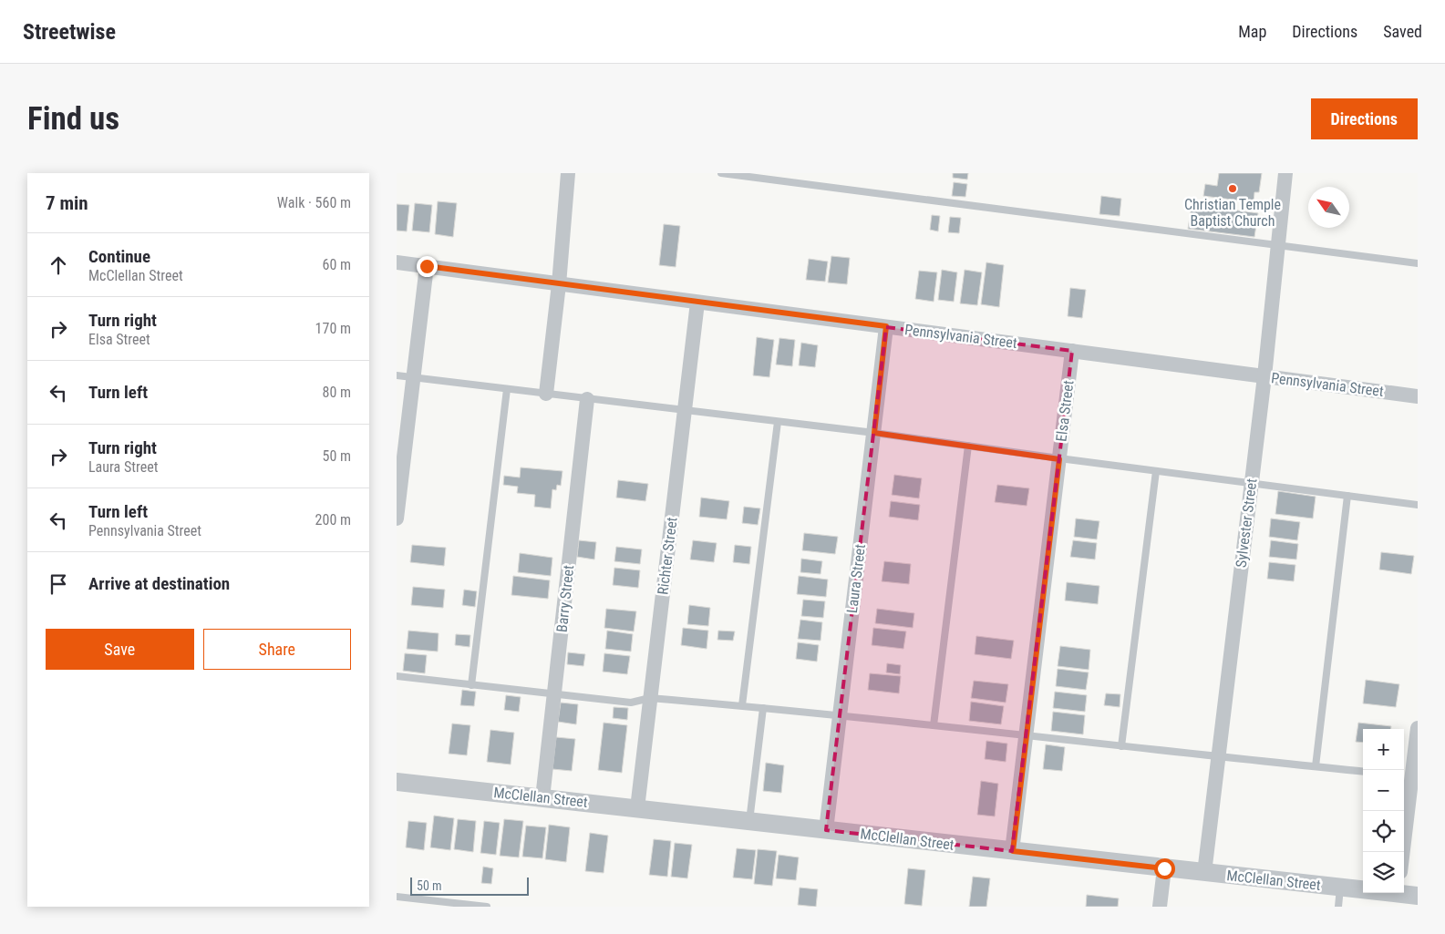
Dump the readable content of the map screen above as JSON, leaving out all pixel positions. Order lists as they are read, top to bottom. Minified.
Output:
{"streets":{"street":["Pennsylvania Street","Elsa Street","Sylvester Street","Richter Street","Laura Street","Barry Street","McClellan Street"]},"crossings":[["Pennsylvania Street","Elsa Street"],["Pennsylvania Street","Sylvester Street"],["Pennsylvania Street","Richter Street"],["Pennsylvania Street","Laura Street"],["Elsa Street","McClellan Street"],["Sylvester Street","McClellan Street"],["Richter Street","McClellan Street"],["Laura Street","McClellan Street"],["Barry Street","McClellan Street"]],"places":["Christian Temple Baptist Church"],"scale_bar":"50 m","north":"top left","page":{"header":"Streetwise","nav":["Map","Directions","Saved"],"buttons":["Directions",["Save","Share"]],"title":"Find us","heading":["7 min","Walk · 560 m"],"list":[["Continue","McClellan Street","60 m"],["Turn right","Elsa Street","170 m"],["Turn left","80 m"],["Turn right","Laura Street","50 m"],["Turn left","Pennsylvania Street","200 m"],"Arrive at destination"],"map_buttons":["+","−"],"scale":"50 m"}}
